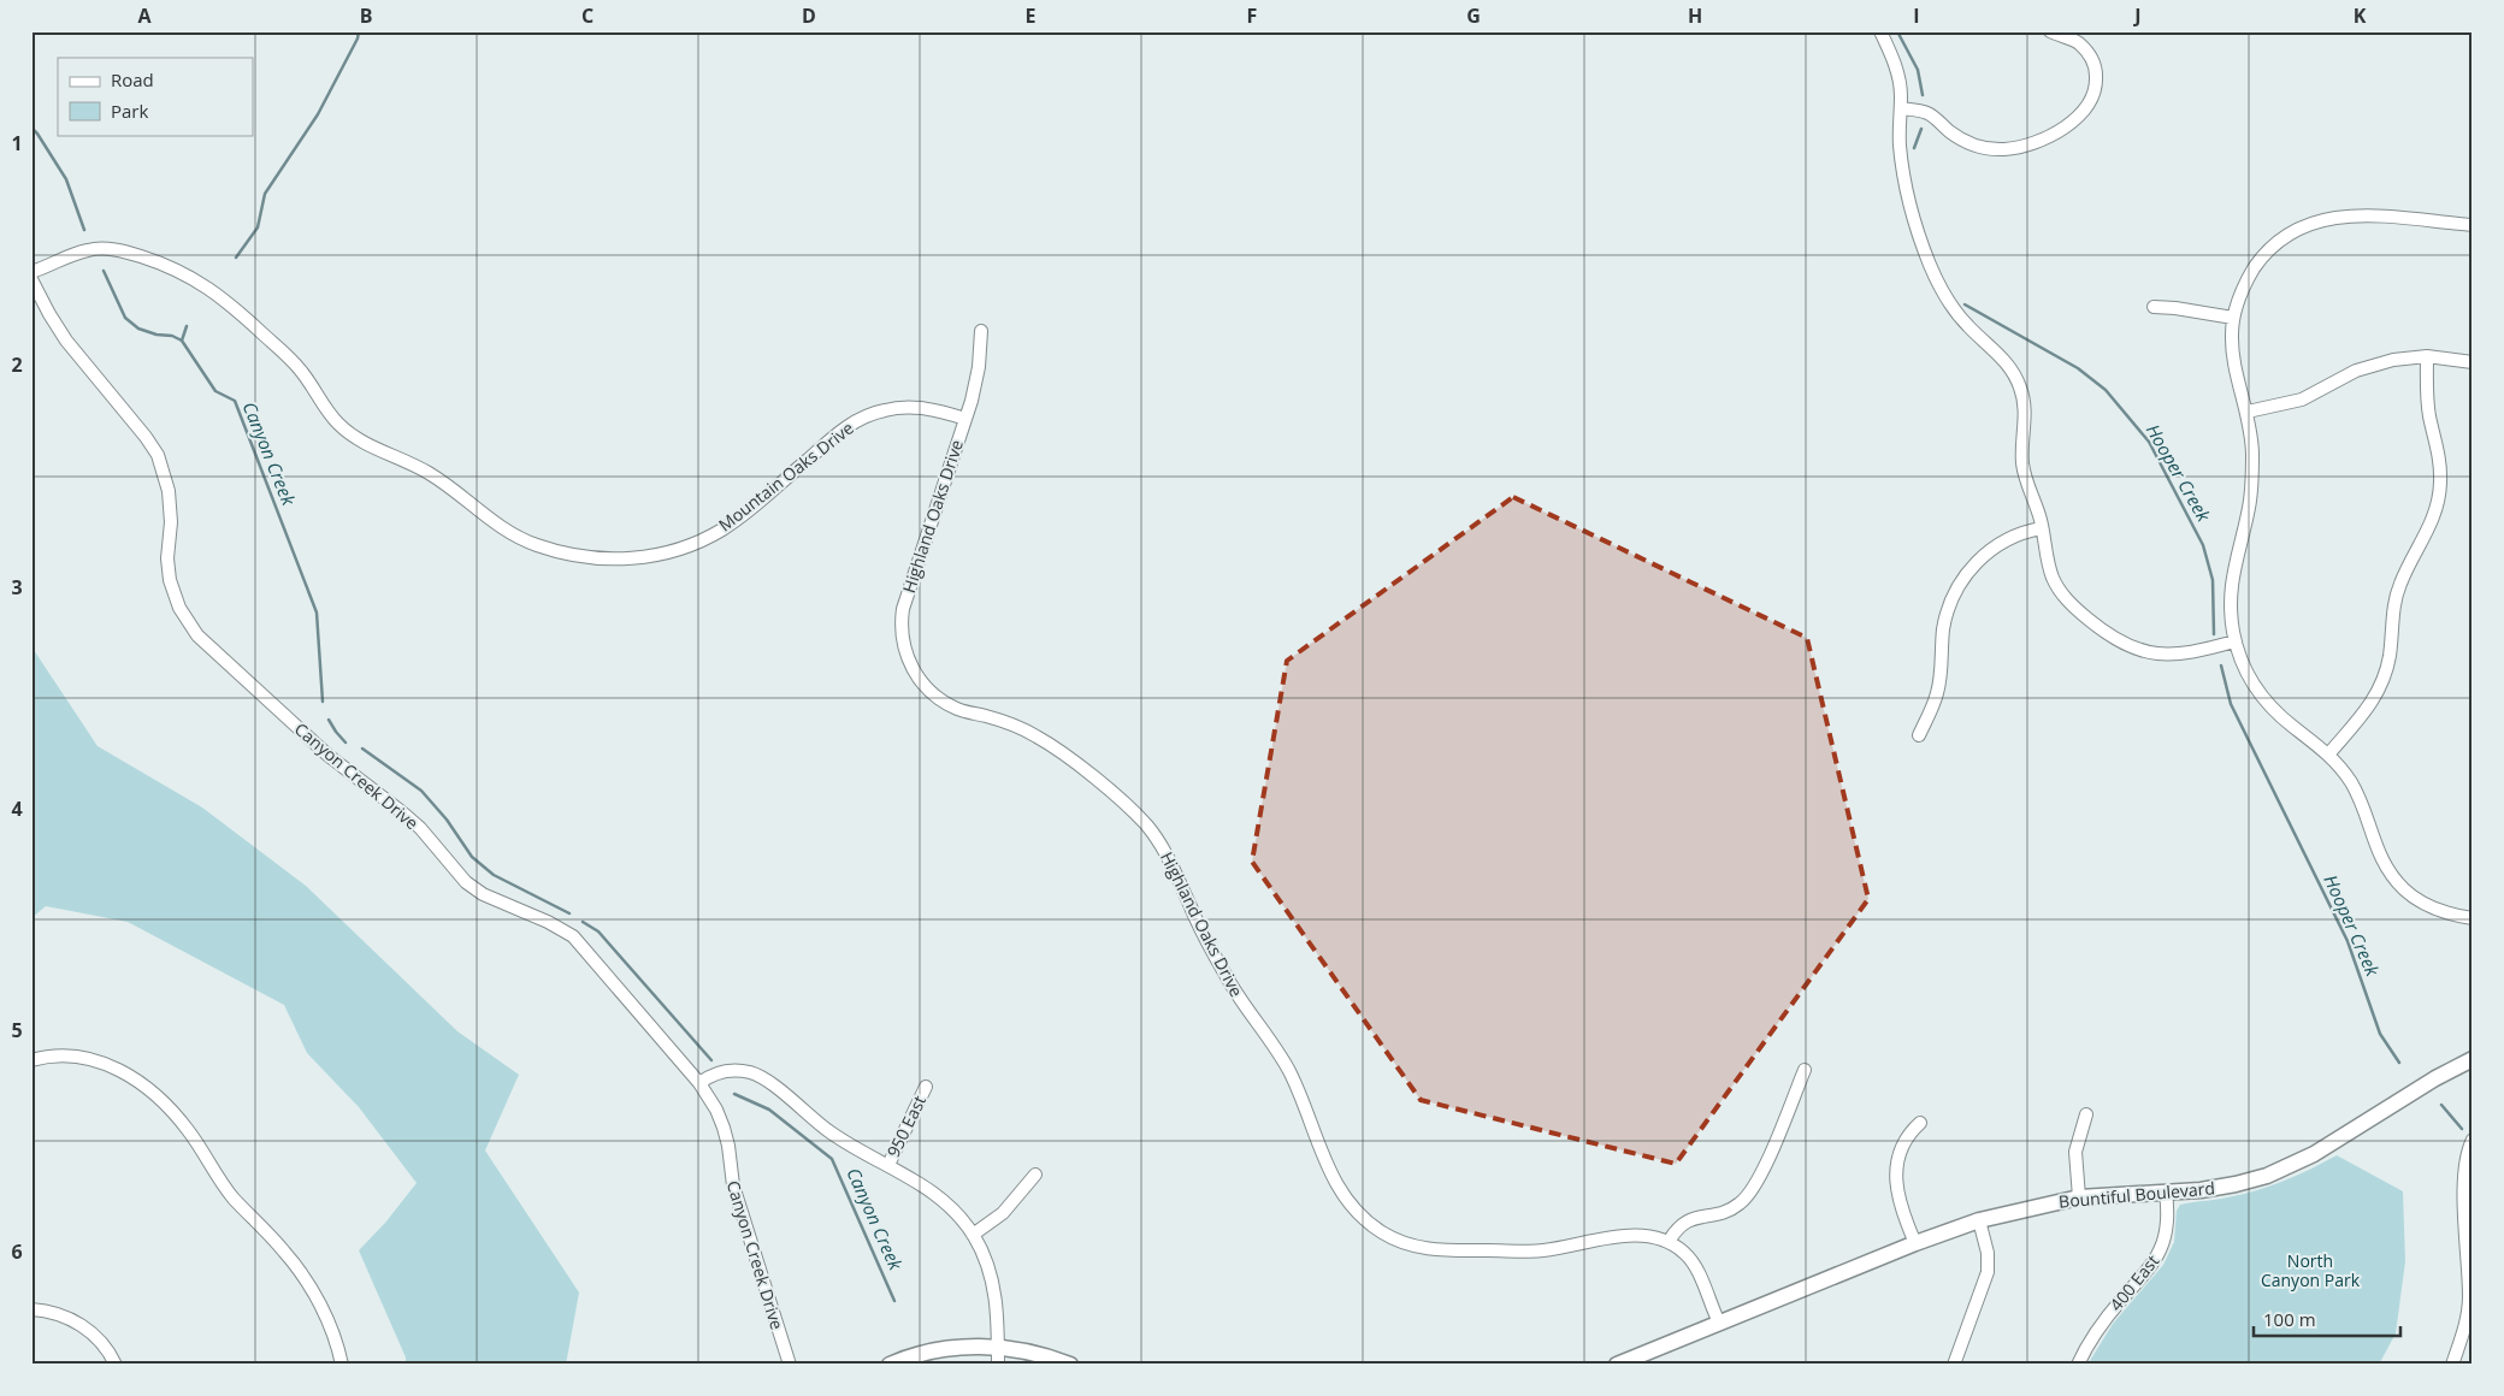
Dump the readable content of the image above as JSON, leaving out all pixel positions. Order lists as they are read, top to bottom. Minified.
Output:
{"streets":{"main road":["Bountiful Boulevard"],"street":["Mountain Oaks Drive","Highland Oaks Drive","Canyon Creek Drive","950 East","400 East"]},"crossings":[["Mountain Oaks Drive","Highland Oaks Drive"],["Highland Oaks Drive","Bountiful Boulevard"],["Bountiful Boulevard","400 East"]],"water":["Canyon Creek","Hooper Creek"],"parks":["North Canyon Park"],"legend":["Road","Park"],"scale_bar":"100 m","grid":{"columns":["A","B","C","D","E","F","G","H","I","J","K"],"rows":["1","2","3","4","5","6"]}}
